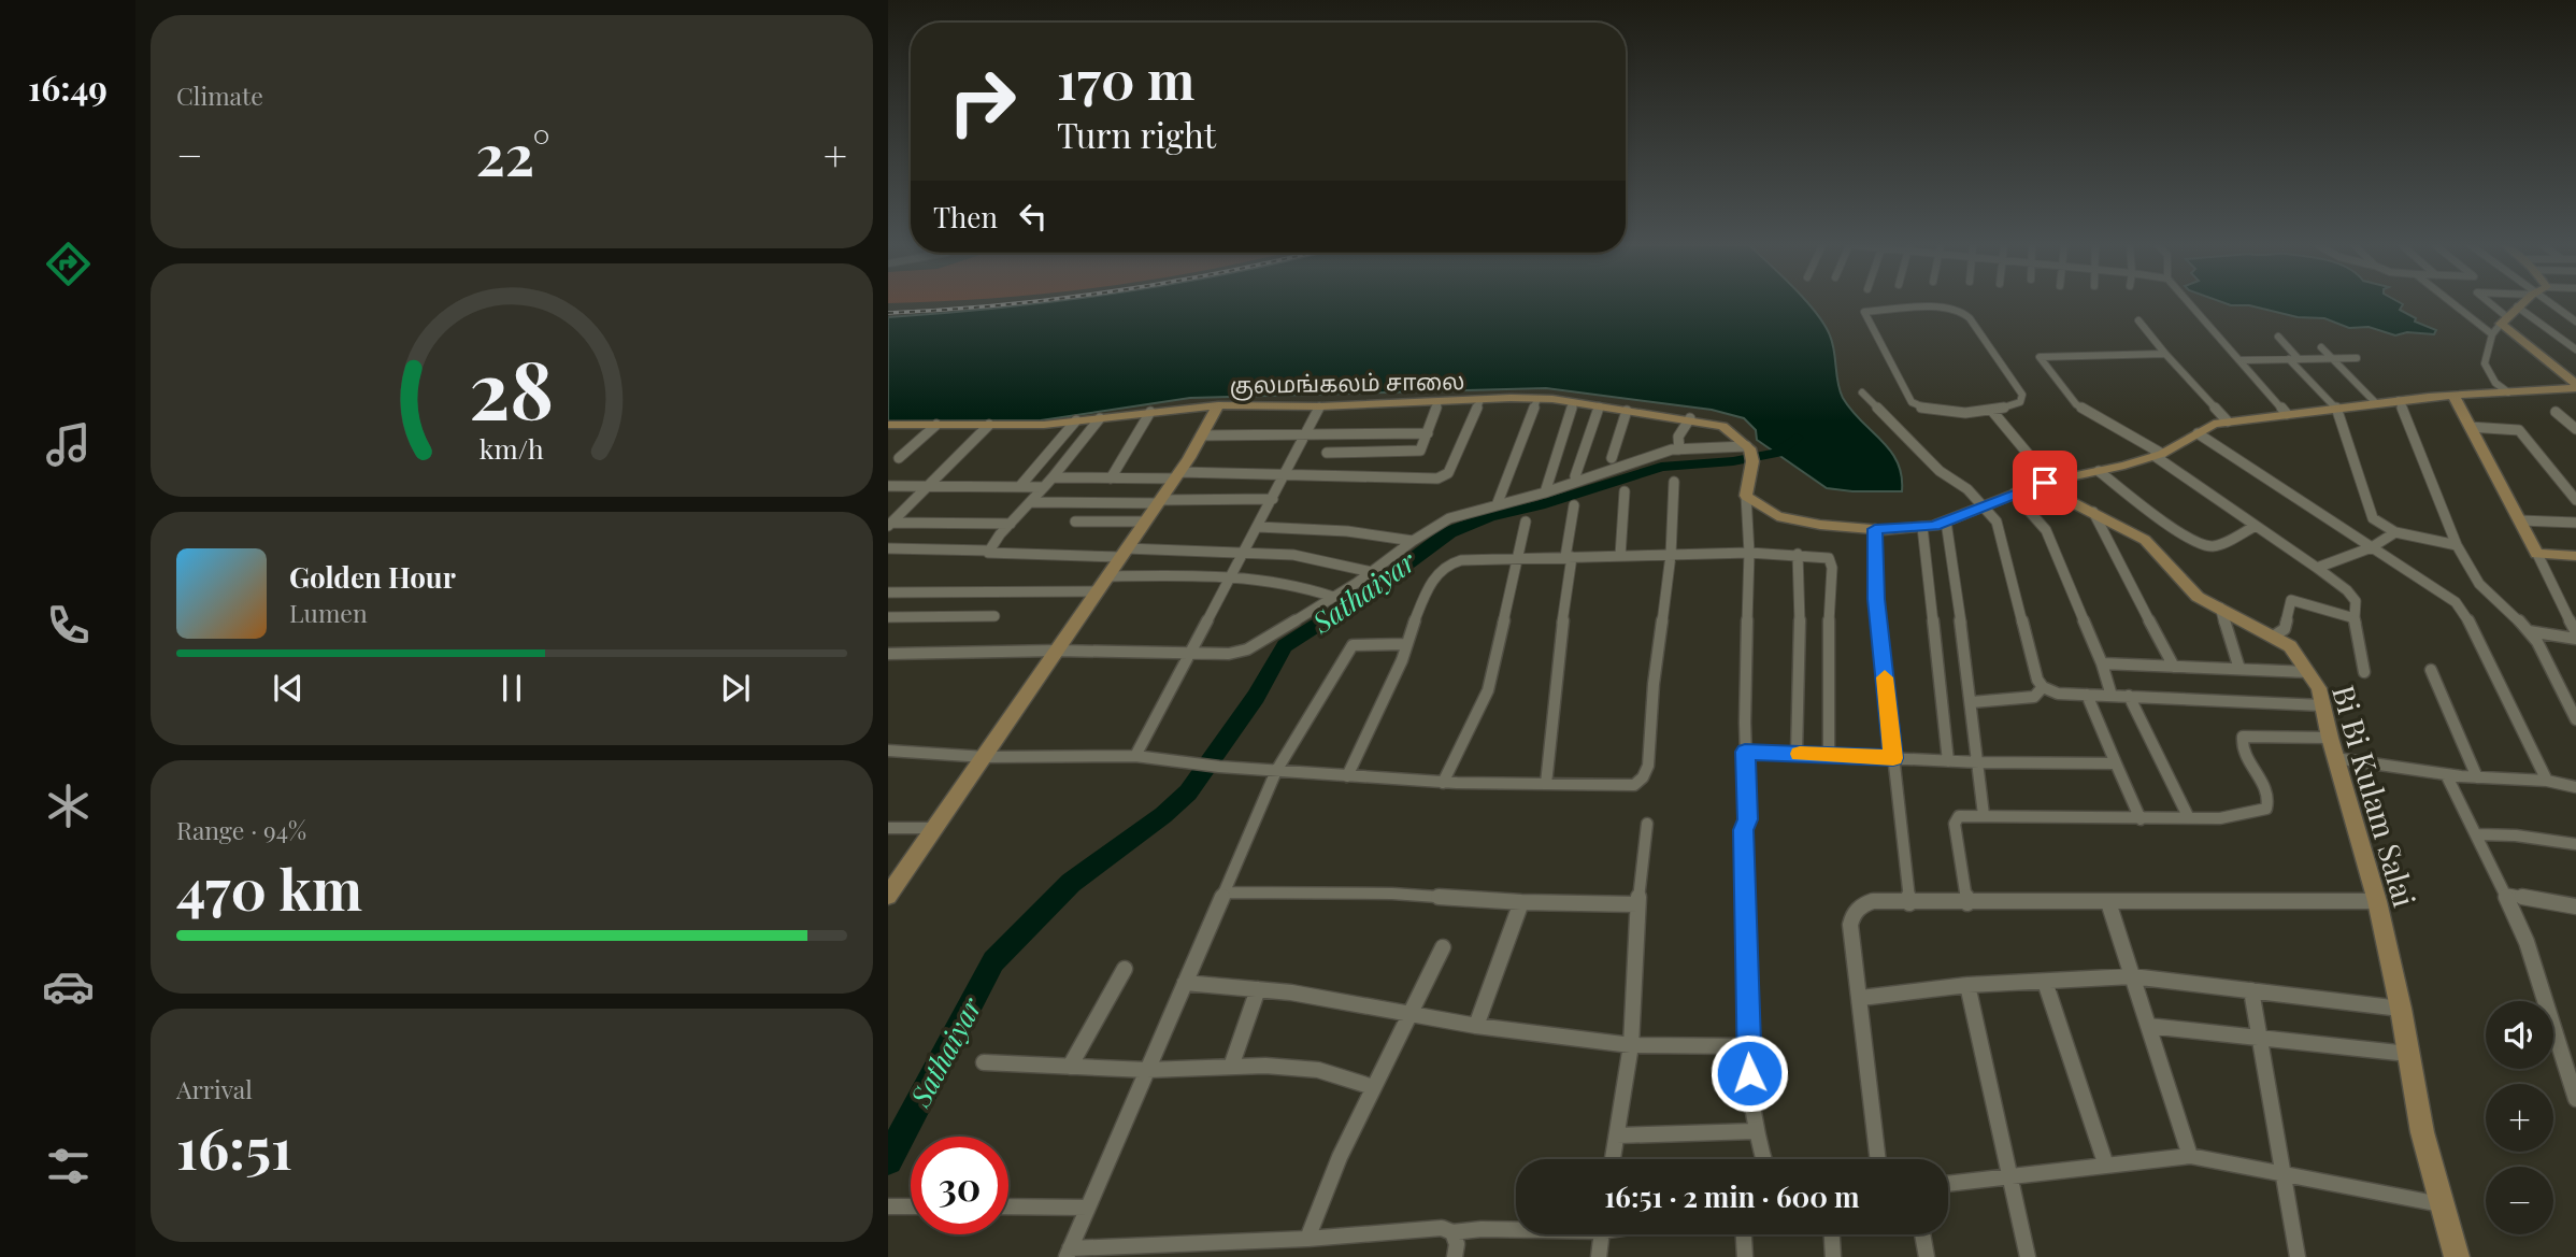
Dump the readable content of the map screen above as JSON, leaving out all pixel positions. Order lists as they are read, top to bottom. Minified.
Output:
{"streets":{"main road":["குலமங்கலம் சாலை","Bi Bi Kulam Salai"]},"water":["Sathaiyar"],"page":{"tabs":"16:49","tile":["Climate",["Range · 94%","470 km"],["Arrival","16:51"]],"turn":["170 m","Turn right"],"heat":["−","22°","+"],"then":"Then","song":["Golden Hour","Lumen"],"map_buttons":["+","−"],"limit":"30","trip":"16:51 · 2 min · 600 m","gauge":["28","km/h"]}}
